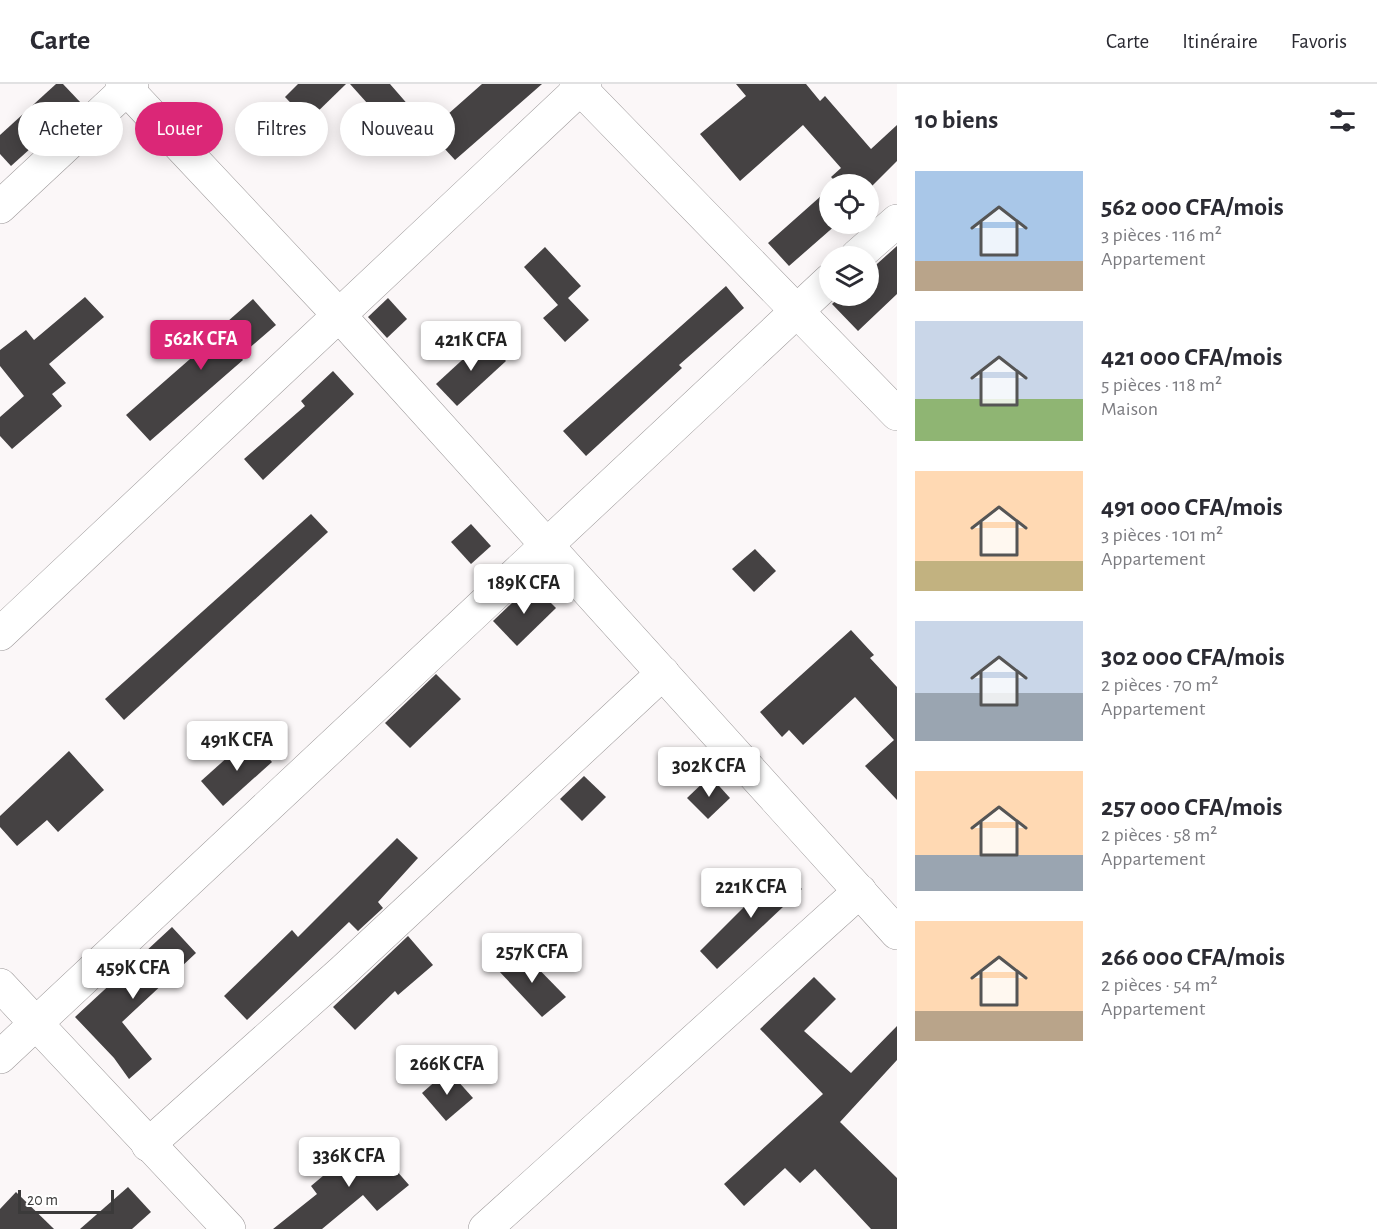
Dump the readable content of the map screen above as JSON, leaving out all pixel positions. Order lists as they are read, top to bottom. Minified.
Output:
{"scale_bar":"20 m","page":{"header":"Carte","nav":["Carte","Itinéraire","Favoris"],"heading":"10 biens","chip":["Acheter","Louer","Filtres","Nouveau"],"list":[{"name":"562 000 CFA/mois","note":"3 pièces · 116 m² · Appartement"},{"name":"421 000 CFA/mois","note":"5 pièces · 118 m² · Maison"},{"name":"491 000 CFA/mois","note":"3 pièces · 101 m² · Appartement"},{"name":"302 000 CFA/mois","note":"2 pièces · 70 m² · Appartement"},{"name":"257 000 CFA/mois","note":"2 pièces · 58 m² · Appartement"},{"name":"266 000 CFA/mois","note":"2 pièces · 54 m² · Appartement"}],"price":["562K CFA","421K CFA","189K CFA","491K CFA","302K CFA","221K CFA","257K CFA","459K CFA","266K CFA","336K CFA"],"scale":"20 m"}}
